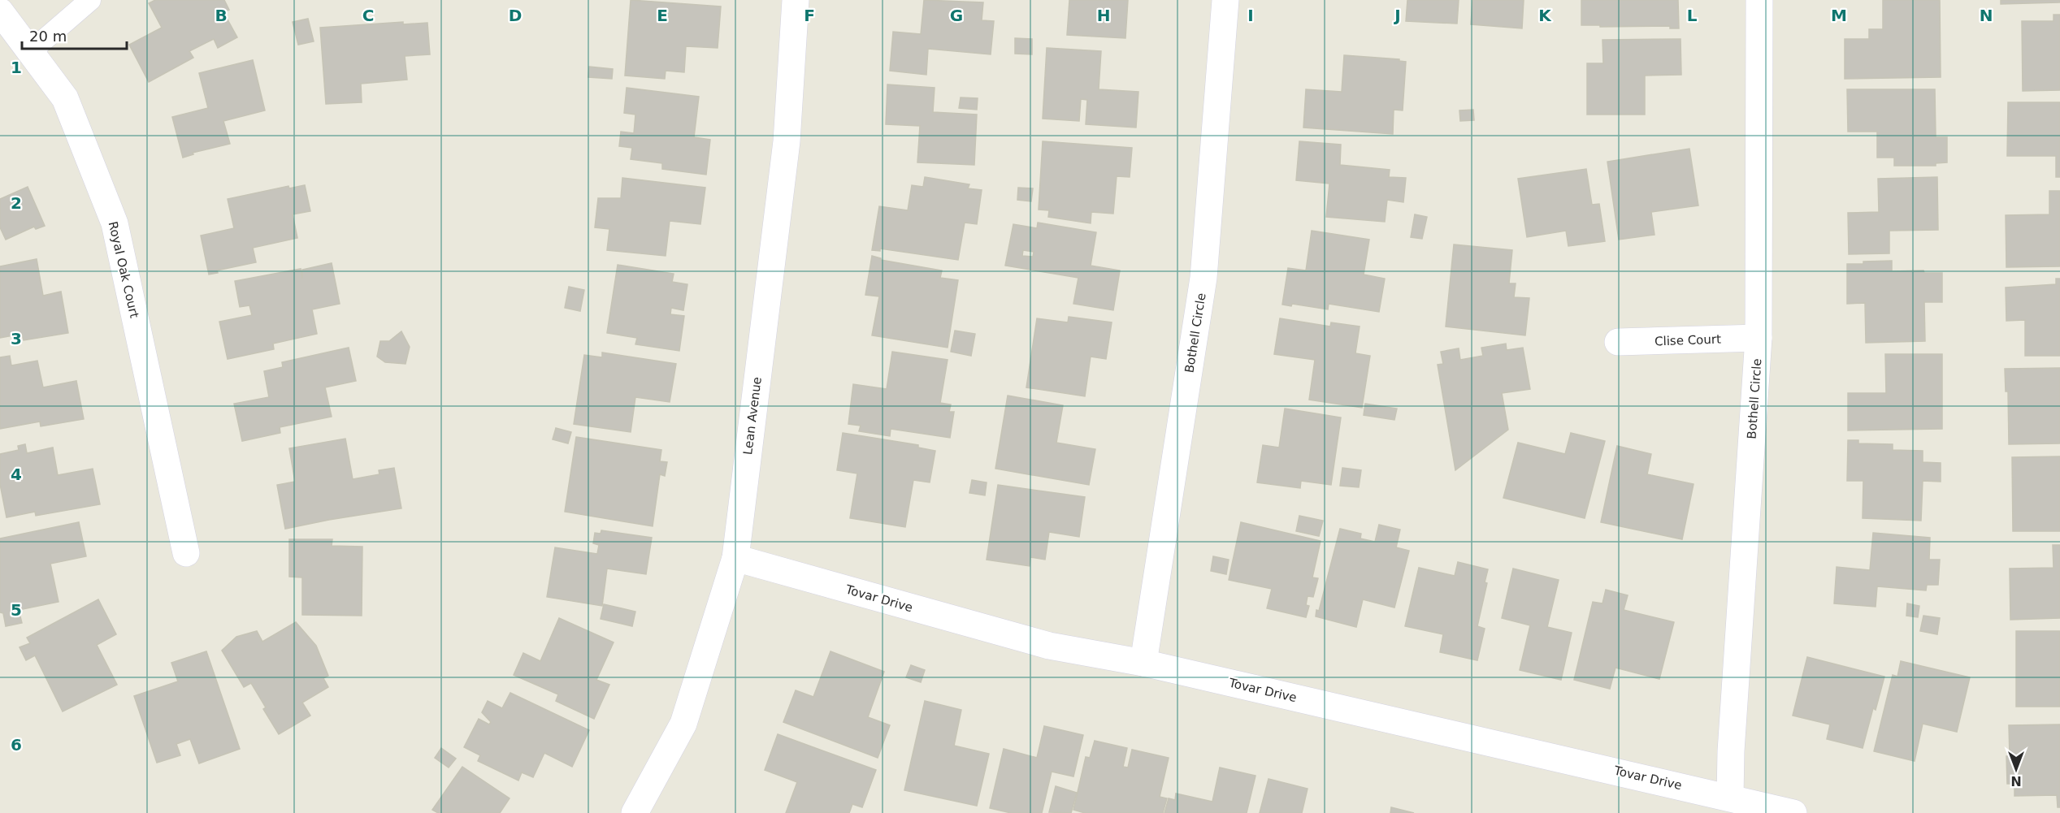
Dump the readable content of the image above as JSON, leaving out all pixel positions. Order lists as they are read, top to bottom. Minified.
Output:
{"streets":{"street":["Royal Oak Court","Bothell Circle","Clise Court","Lean Avenue","Tovar Drive"]},"crossings":[["Bothell Circle","Clise Court"],["Bothell Circle","Tovar Drive"],["Lean Avenue","Tovar Drive"]],"scale_bar":"20 m","north":"bottom","grid":{"columns":["B","C","D","E","F","G","H","I","J","K","L","M","N"],"rows":["1","2","3","4","5","6"]}}
